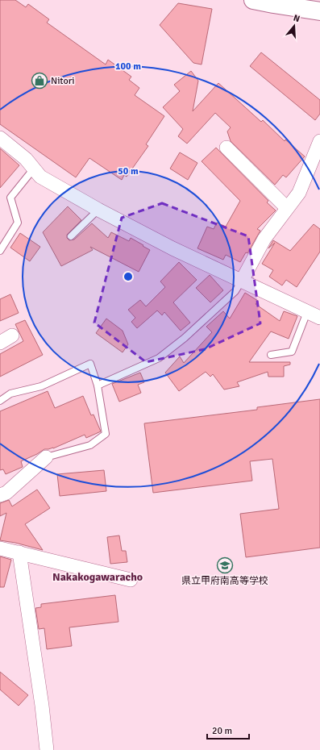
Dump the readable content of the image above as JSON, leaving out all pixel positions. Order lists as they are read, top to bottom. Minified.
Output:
{"districts":["Nakakogawaracho"],"places":{"shop":["Nitori"],"school or university":["県立甲府南高等学校"]},"scale_bar":"20 m","north":"top","rings":["100 m","50 m"]}
